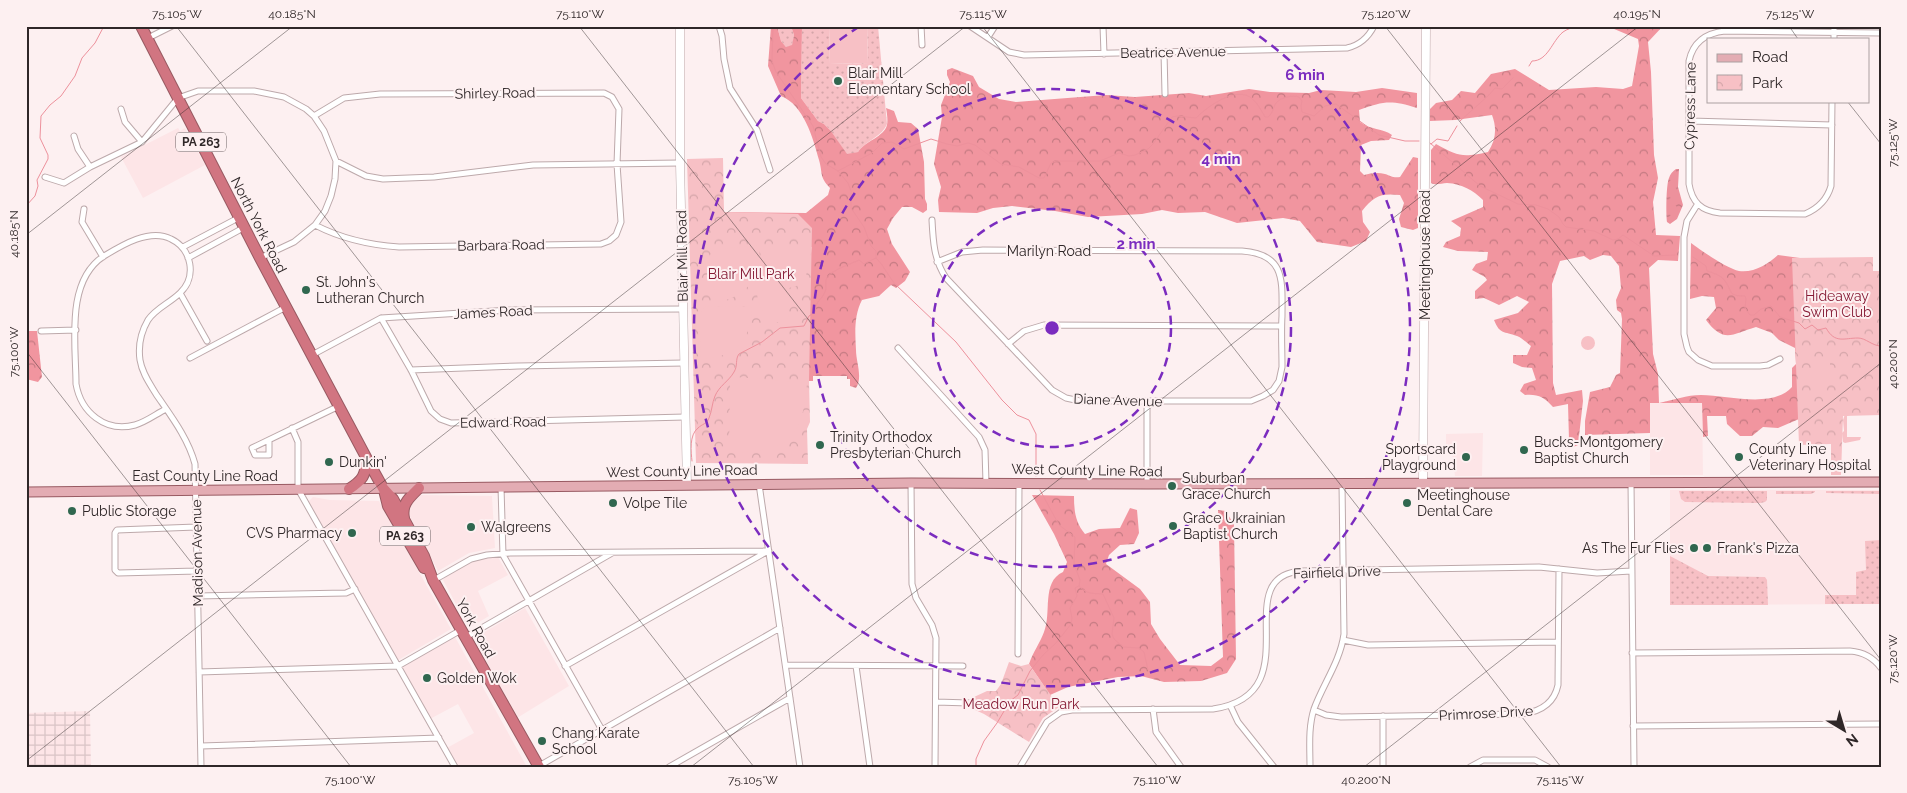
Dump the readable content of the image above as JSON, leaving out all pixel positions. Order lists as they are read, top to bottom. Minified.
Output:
{"streets":{"highway":["PA 263","North York Road","York Road"],"main road":["Meetinghouse Road","Blair Mill Road","West County Line Road","East County Line Road"],"street":["Beatrice Avenue","Shirley Road","Cypress Lane","Barbara Road","Marilyn Road","James Road","Diane Avenue","Edward Road","Madison Avenue","Fairfield Drive","Primrose Drive"]},"crossings":[["Shirley Road","Barbara Road"],["North York Road","James Road"],["North York Road","West County Line Road"],["North York Road","East County Line Road"],["North York Road","York Road"],["Marilyn Road","Diane Avenue"],["Meetinghouse Road","West County Line Road"],["Blair Mill Road","James Road"],["Blair Mill Road","Edward Road"],["Blair Mill Road","West County Line Road"],["James Road","Edward Road"],["West County Line Road","East County Line Road"],["West County Line Road","York Road"],["East County Line Road","Madison Avenue"],["East County Line Road","York Road"],["Fairfield Drive","Primrose Drive"]],"parks":["Blair Mill Park","Hideaway Swim Club","Meadow Run Park"],"places":["Blair Mill Elementary School","St. John's Lutheran Church","Trinity Orthodox Presbyterian Church","Bucks-Montgomery Baptist Church","Sportscard Playground","County Line Veterinary Hospital","Dunkin'","Suburban Grace Church","Volpe Tile","Meetinghouse Dental Care","Public Storage","Grace Ukrainian Baptist Church","Walgreens","CVS Pharmacy","As The Fur Flies","Frank's Pizza","Golden Wok","Chang Karate School"],"legend":["Road","Park"],"north":"bottom right","coordinates":["75.105°W","40.185°N","75.110°W","75.115°W","75.120°W","40.195°N","75.125°W","75.100°W","40.200°N"],"rings":["6 min","4 min","2 min"]}
